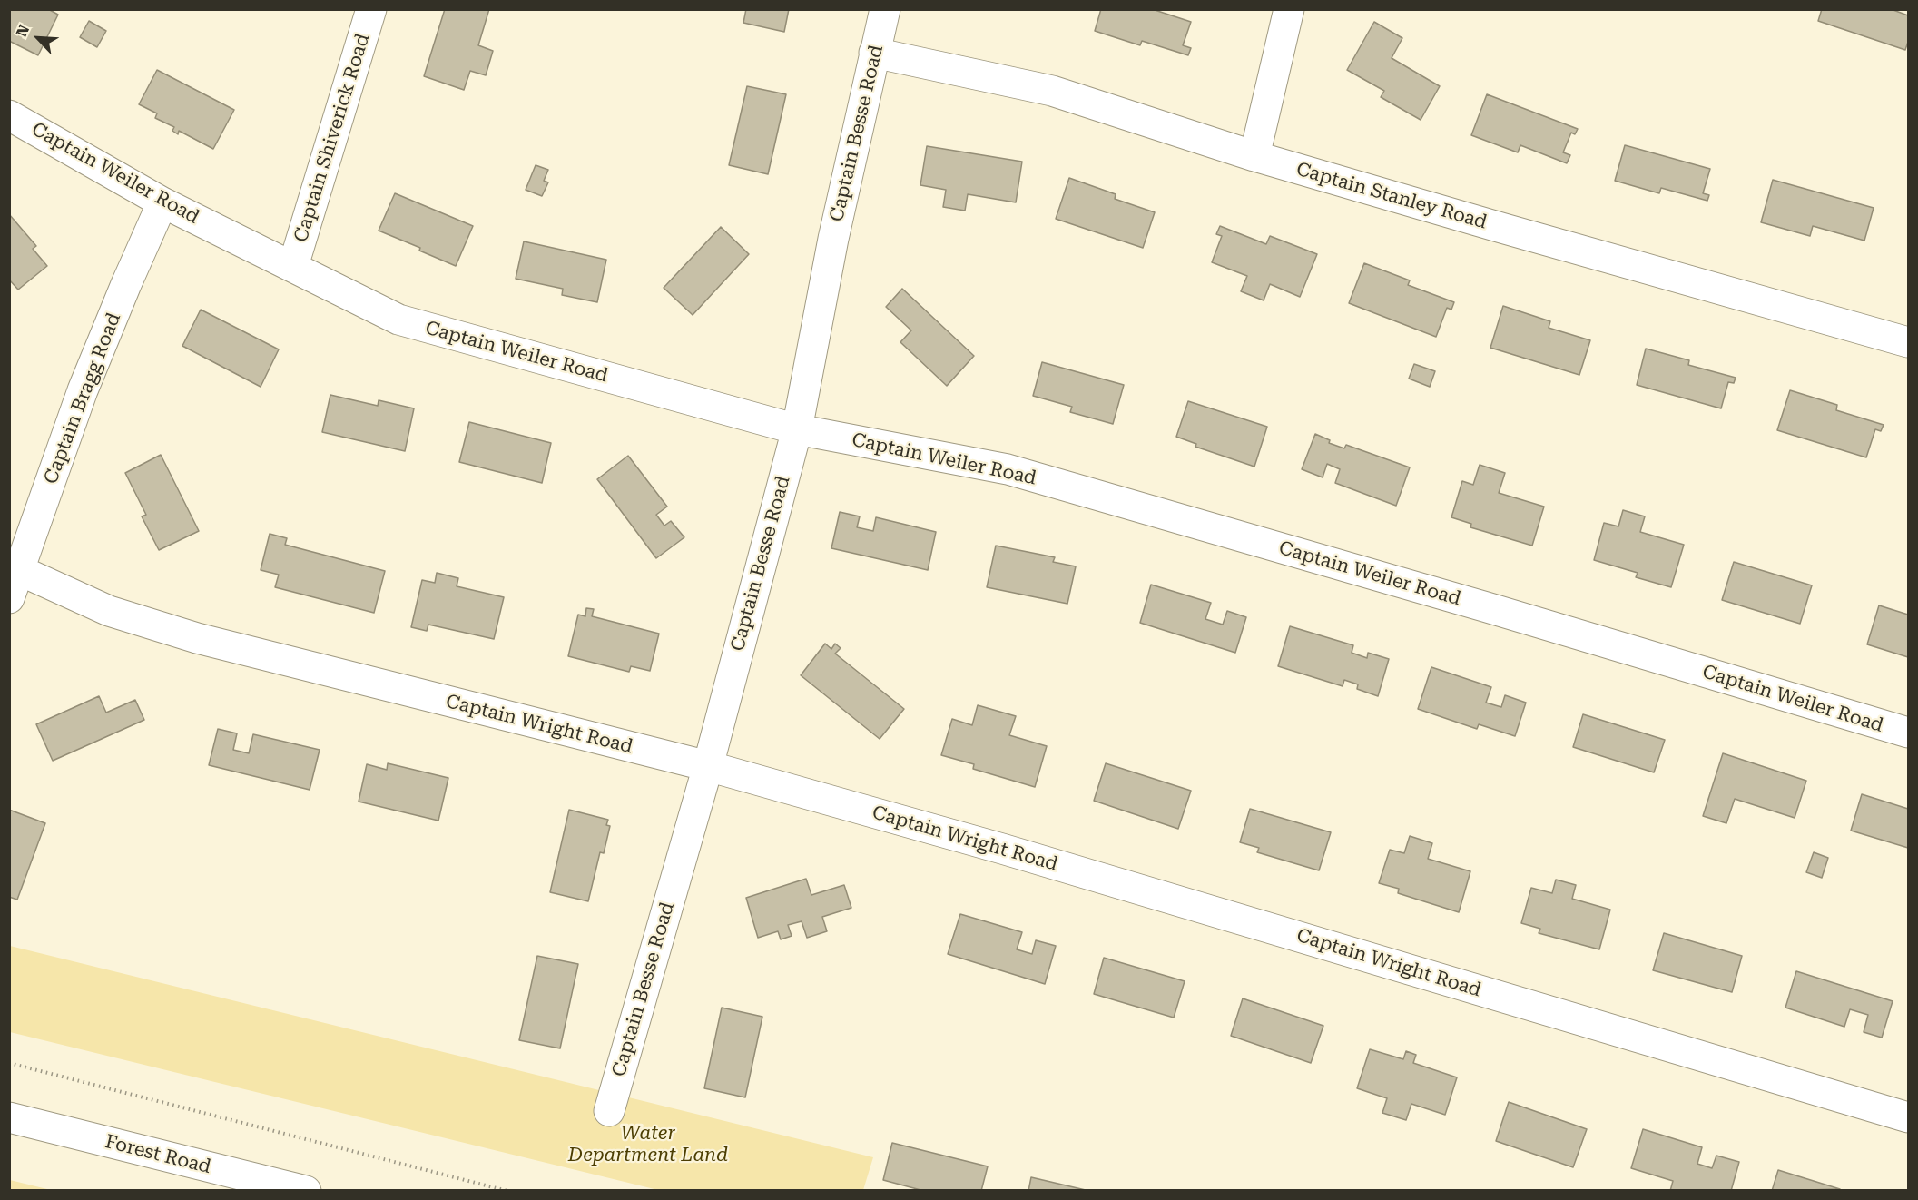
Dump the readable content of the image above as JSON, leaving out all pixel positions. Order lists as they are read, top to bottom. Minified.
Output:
{"streets":{"street":["Captain Besse Road","Captain Shiverick Road","Captain Weiler Road","Captain Stanley Road","Captain Bragg Road","Captain Wright Road","Forest Road"]},"crossings":[["Captain Besse Road","Captain Weiler Road"],["Captain Besse Road","Captain Stanley Road"],["Captain Besse Road","Captain Wright Road"],["Captain Shiverick Road","Captain Weiler Road"],["Captain Weiler Road","Captain Bragg Road"],["Captain Bragg Road","Captain Wright Road"]],"parks":["Water Department Land"],"north":"top left"}
